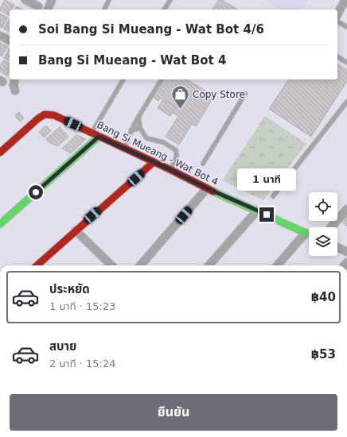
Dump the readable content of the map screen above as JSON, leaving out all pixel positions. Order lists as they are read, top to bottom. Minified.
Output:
{"streets":{"street":["Bang Si Mueang - Wat Bot 4"]},"places":{"shop":["Copy Store"]},"page":{"banner":["Soi Bang Si Mueang - Wat Bot 4/6","Bang Si Mueang - Wat Bot 4"],"bubble":"1 นาที","list":[{"name":"ประหยัด","note":"1 นาที · 15:23","value":"฿40"},{"name":"สบาย","note":"2 นาที · 15:24","value":"฿53"}],"buttons":"ยืนยัน"}}
